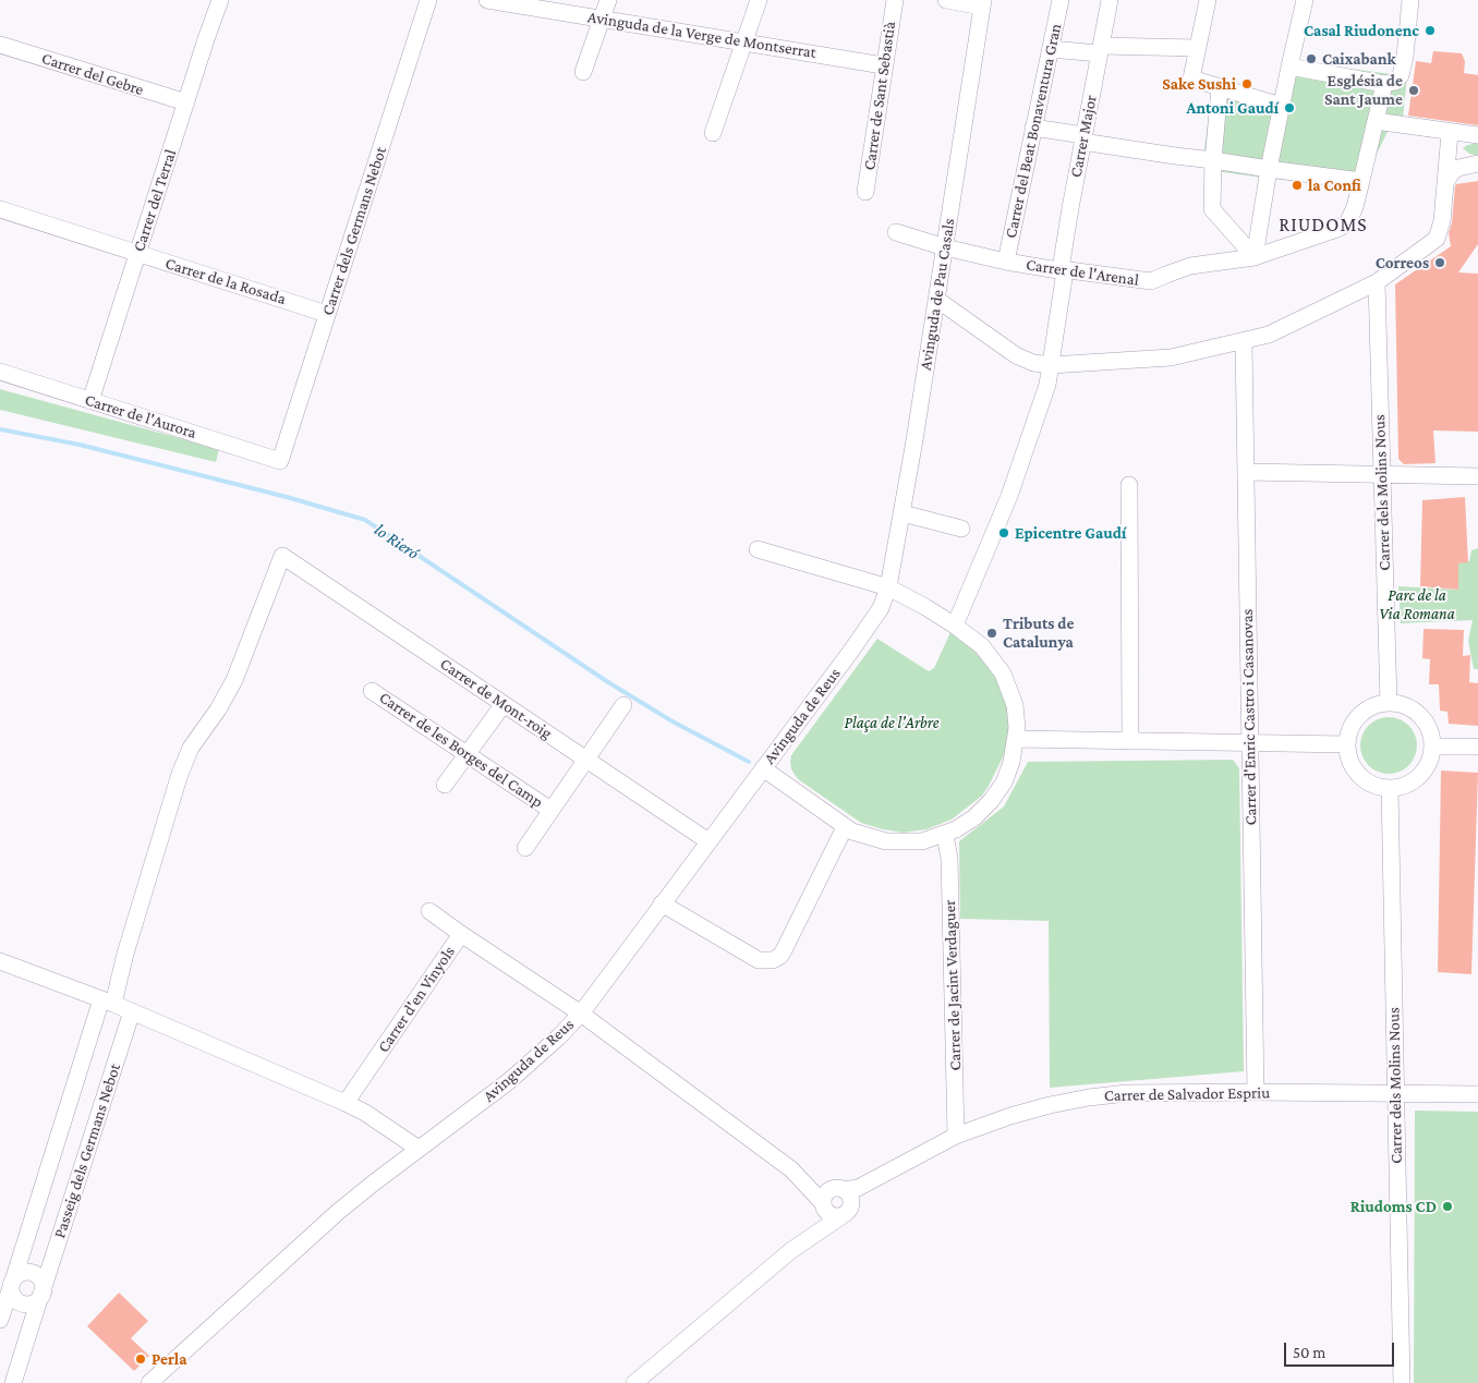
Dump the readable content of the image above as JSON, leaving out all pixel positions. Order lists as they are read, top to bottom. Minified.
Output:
{"streets":{"street":["Avinguda de la Verge de Montserrat","Carrer del Gebre","Carrer de Sant Sebastià","Carrer del Beat Bonaventura Gran","Carrer Major","Carrer del Terral","Carrer dels Germans Nebot","Carrer de l'Arenal","Carrer de la Rosada","Avinguda de Pau Casals","Carrer de l'Aurora","Carrer dels Molins Nous","Carrer de Mont-roig","Avinguda de Reus","Carrer d'Enric Castro i Casanovas","Carrer de les Borges del Camp","Carrer de Jacint Verdaguer","Carrer d'en Vinyols","Carrer de Salvador Espriu","Passeig dels Germans Nebot"]},"crossings":[["Avinguda de la Verge de Montserrat","Carrer de Sant Sebastià"],["Carrer del Gebre","Carrer del Terral"],["Carrer del Beat Bonaventura Gran","Carrer de l'Arenal"],["Carrer Major","Carrer de l'Arenal"],["Carrer del Terral","Carrer de la Rosada"],["Carrer del Terral","Carrer de l'Aurora"],["Carrer dels Germans Nebot","Carrer de la Rosada"],["Carrer dels Germans Nebot","Carrer de l'Aurora"],["Carrer de l'Arenal","Avinguda de Pau Casals"],["Avinguda de Pau Casals","Avinguda de Reus"],["Carrer dels Molins Nous","Carrer de Salvador Espriu"],["Carrer de Mont-roig","Avinguda de Reus"],["Carrer de Mont-roig","Passeig dels Germans Nebot"],["Avinguda de Reus","Carrer d'en Vinyols"],["Carrer d'Enric Castro i Casanovas","Carrer de Salvador Espriu"],["Carrer de Jacint Verdaguer","Carrer de Salvador Espriu"]],"districts":["RIUDOMS"],"water":["lo Rieró"],"parks":["Parc de la Via Romana","Plaça de l'Arbre"],"places":["Casal Riudonenc","Caixabank","Sake Sushi","Església de Sant Jaume","Antoni Gaudí","la Confi","Correos","Epicentre Gaudí","Tributs de Catalunya","Riudoms CD","Perla"],"scale_bar":"50 m"}
